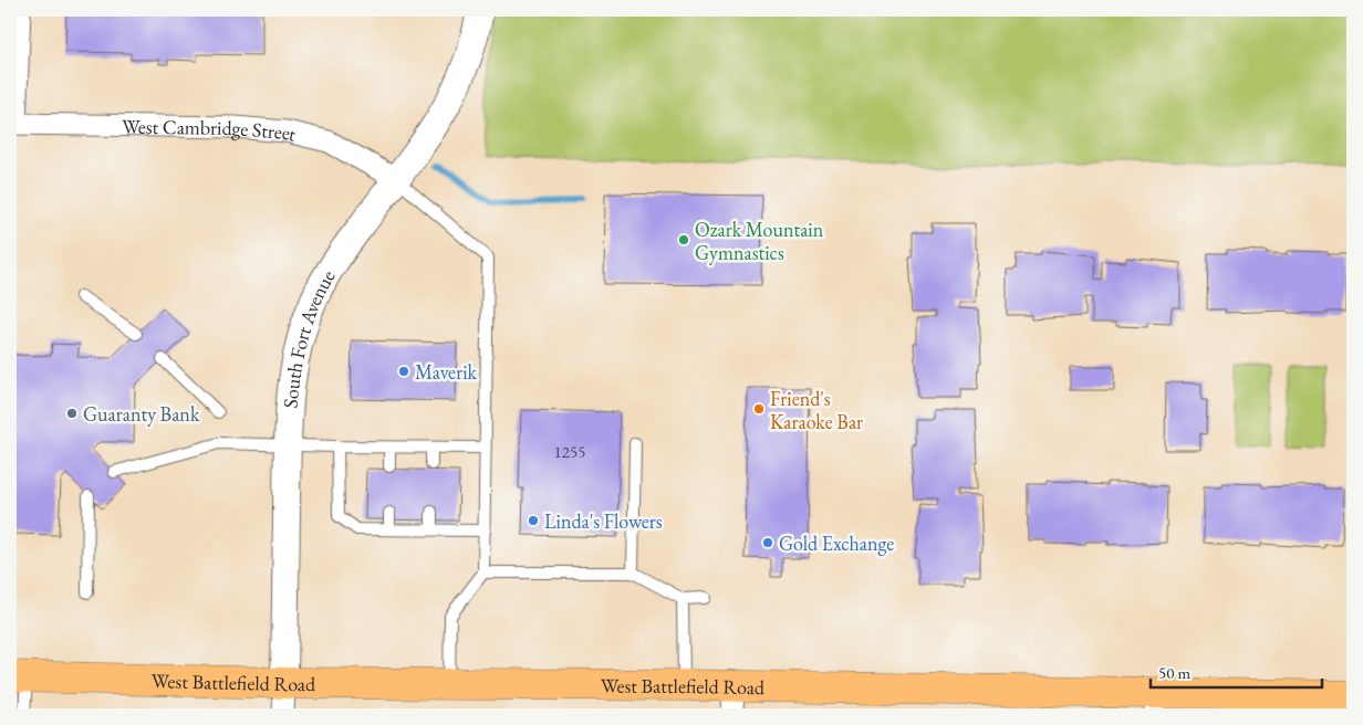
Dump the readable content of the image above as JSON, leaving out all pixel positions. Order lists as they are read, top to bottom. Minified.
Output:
{"streets":{"main road":["West Battlefield Road"],"street":["West Cambridge Street","South Fort Avenue"]},"crossings":[["West Cambridge Street","South Fort Avenue"],["South Fort Avenue","West Battlefield Road"]],"places":["Ozark Mountain Gymnastics","Maverik","Friend's Karaoke Bar","Guaranty Bank","Linda's Flowers","Gold Exchange"],"house_numbers":["1255"],"scale_bar":"50 m"}
